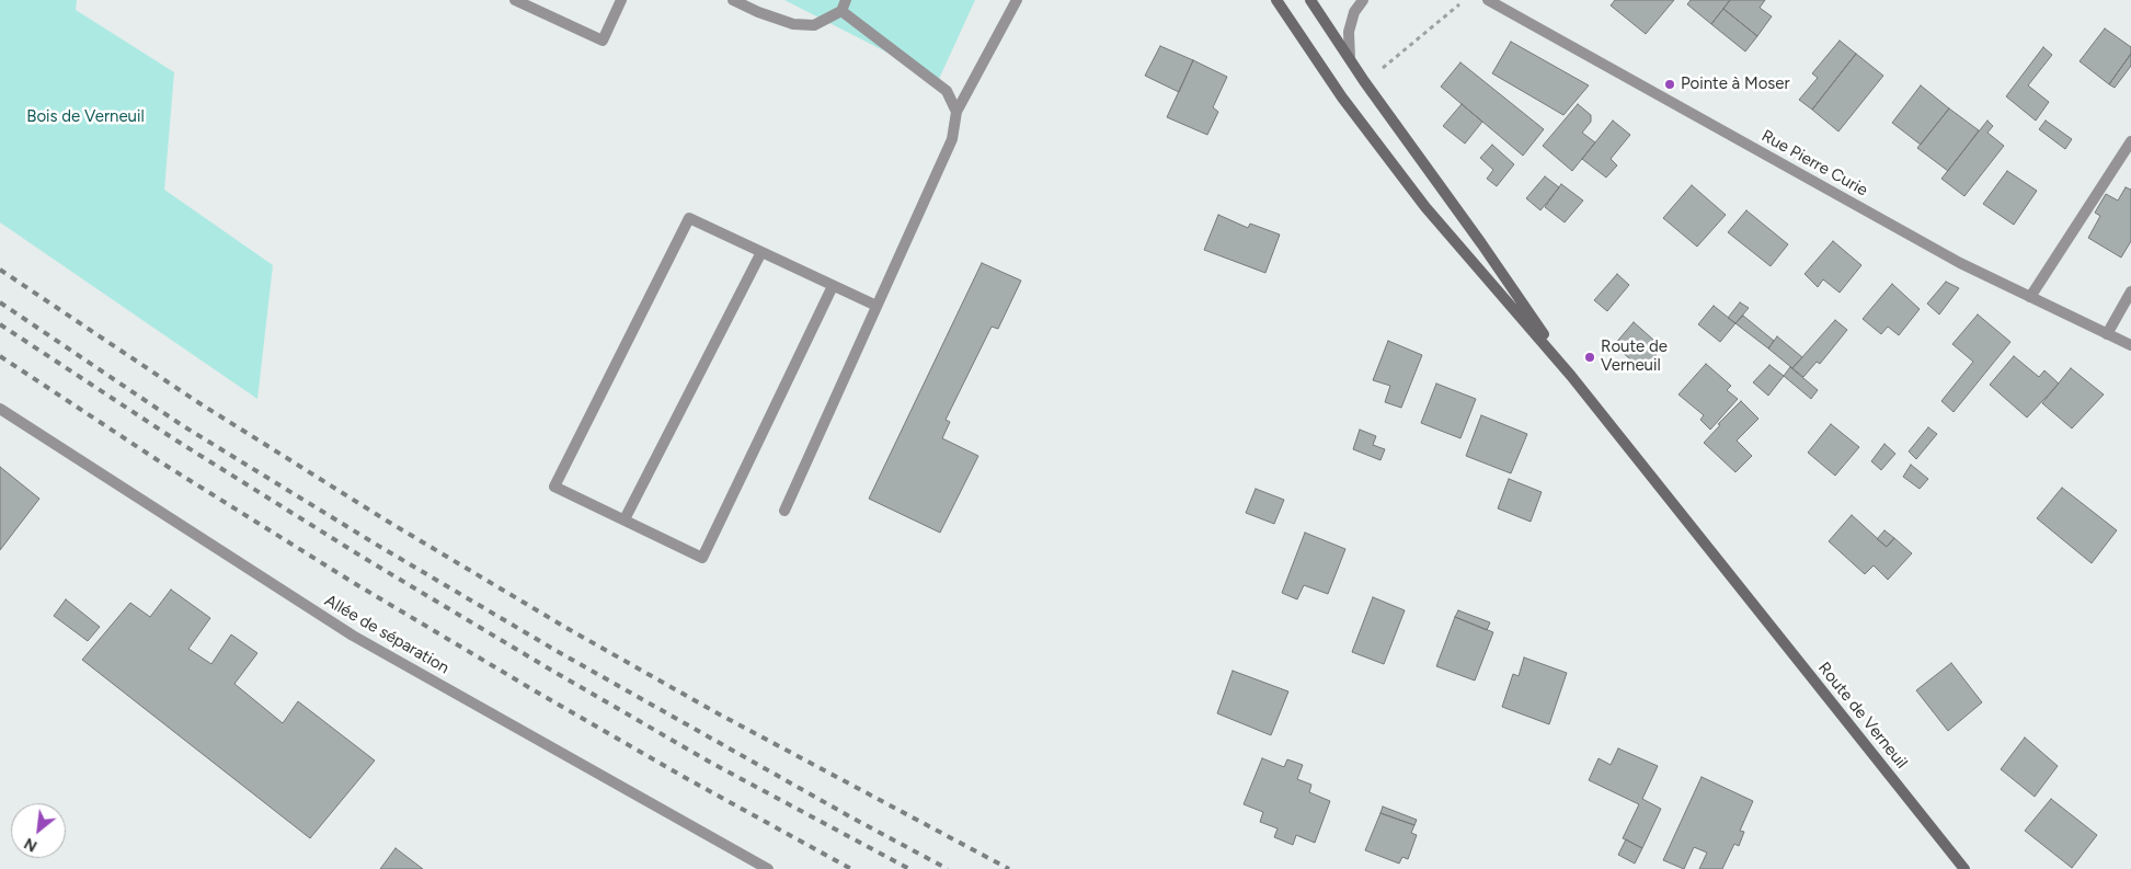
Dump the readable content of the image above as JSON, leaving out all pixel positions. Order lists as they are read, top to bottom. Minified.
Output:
{"streets":{"main road":["Route de Verneuil"],"street":["Rue Pierre Curie","Allée de séparation"]},"parks":["Bois de Verneuil"],"places":["Pointe à Moser","Route de Verneuil"],"north":"bottom left"}
